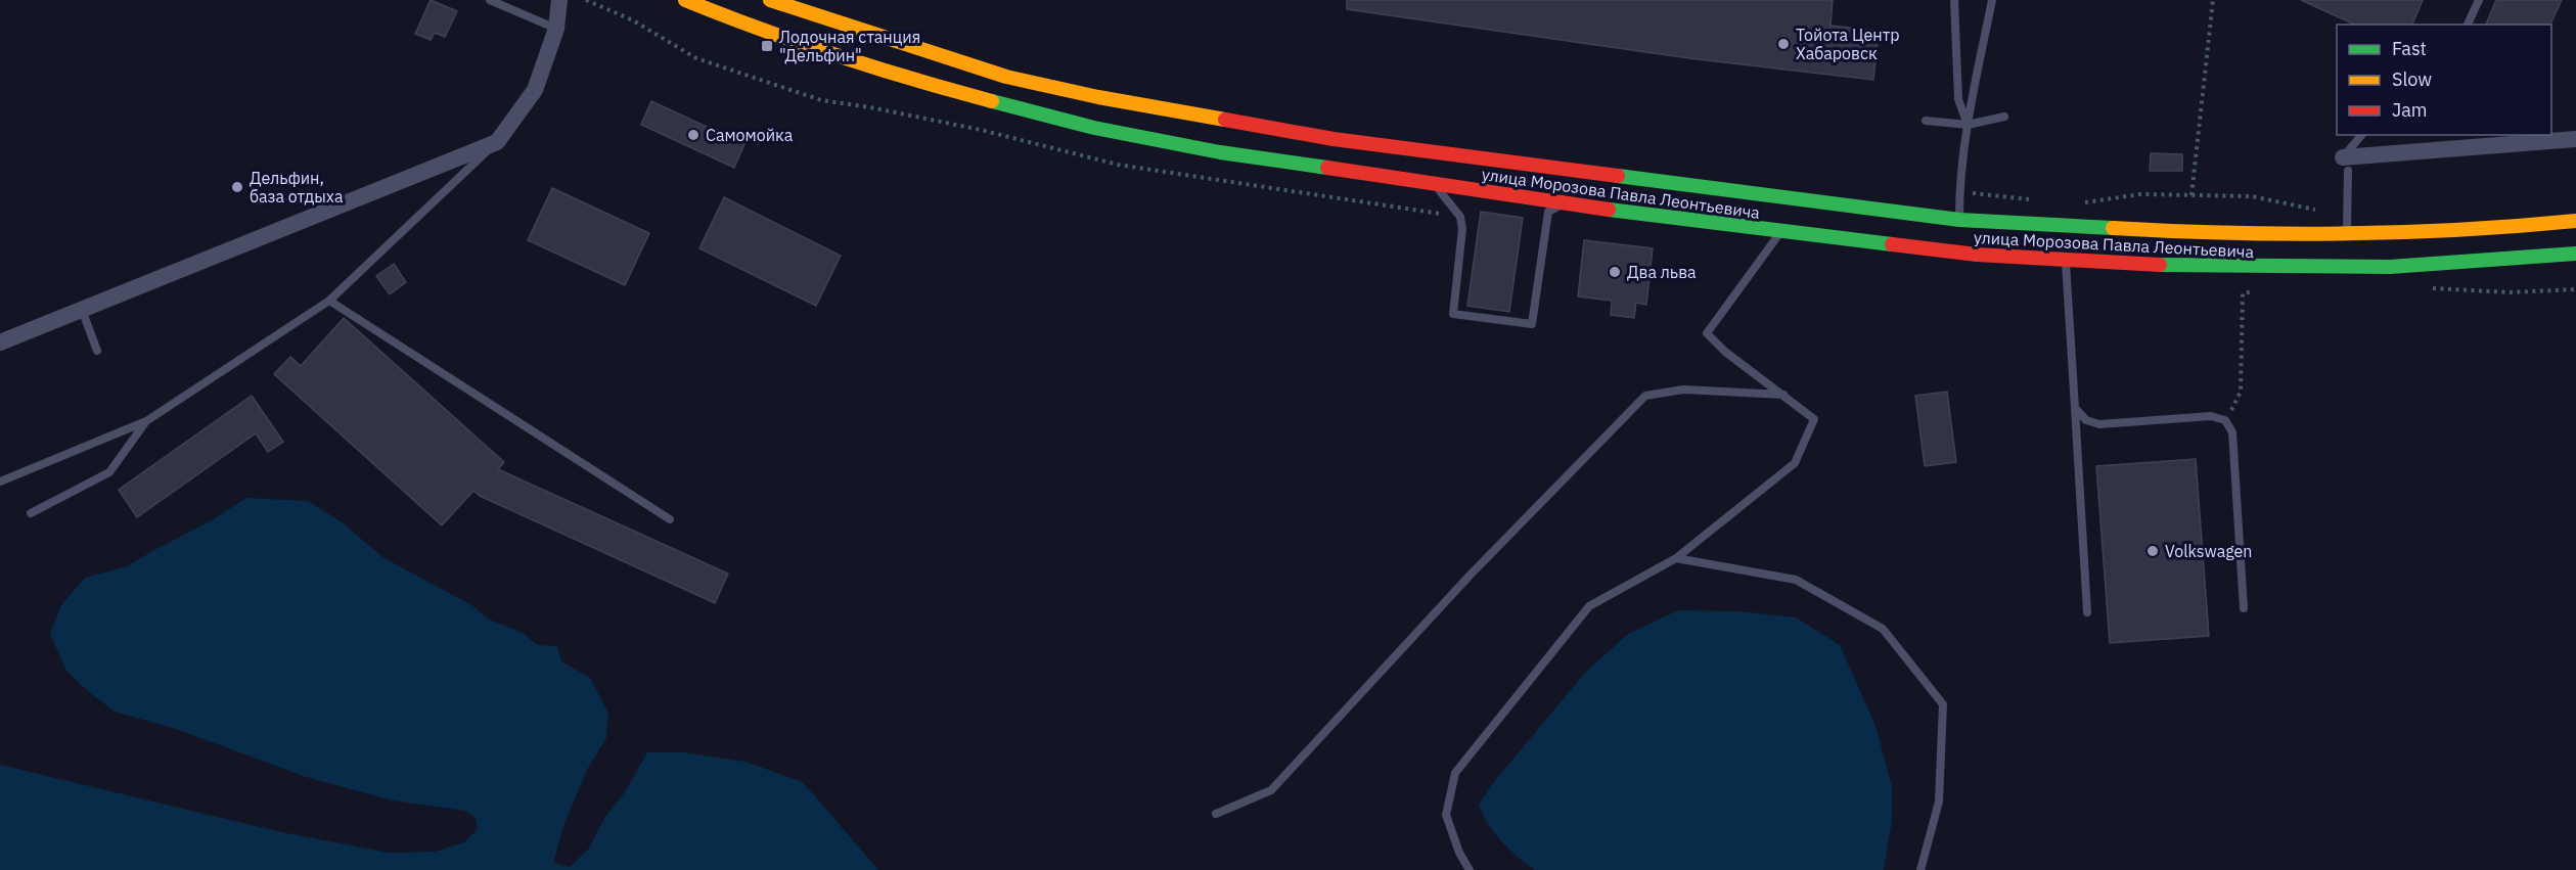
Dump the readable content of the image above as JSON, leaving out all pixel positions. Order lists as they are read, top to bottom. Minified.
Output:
{"streets":{"main road":["улица Морозова Павла Леонтьевича"]},"places":{"other":["Тойота Центр Хабаровск","Самомойка","Дельфин, база отдыха","Два льва","Volkswagen"],"transit":["Лодочная станция \"Дельфин\""]},"legend":["Fast","Slow","Jam"]}
